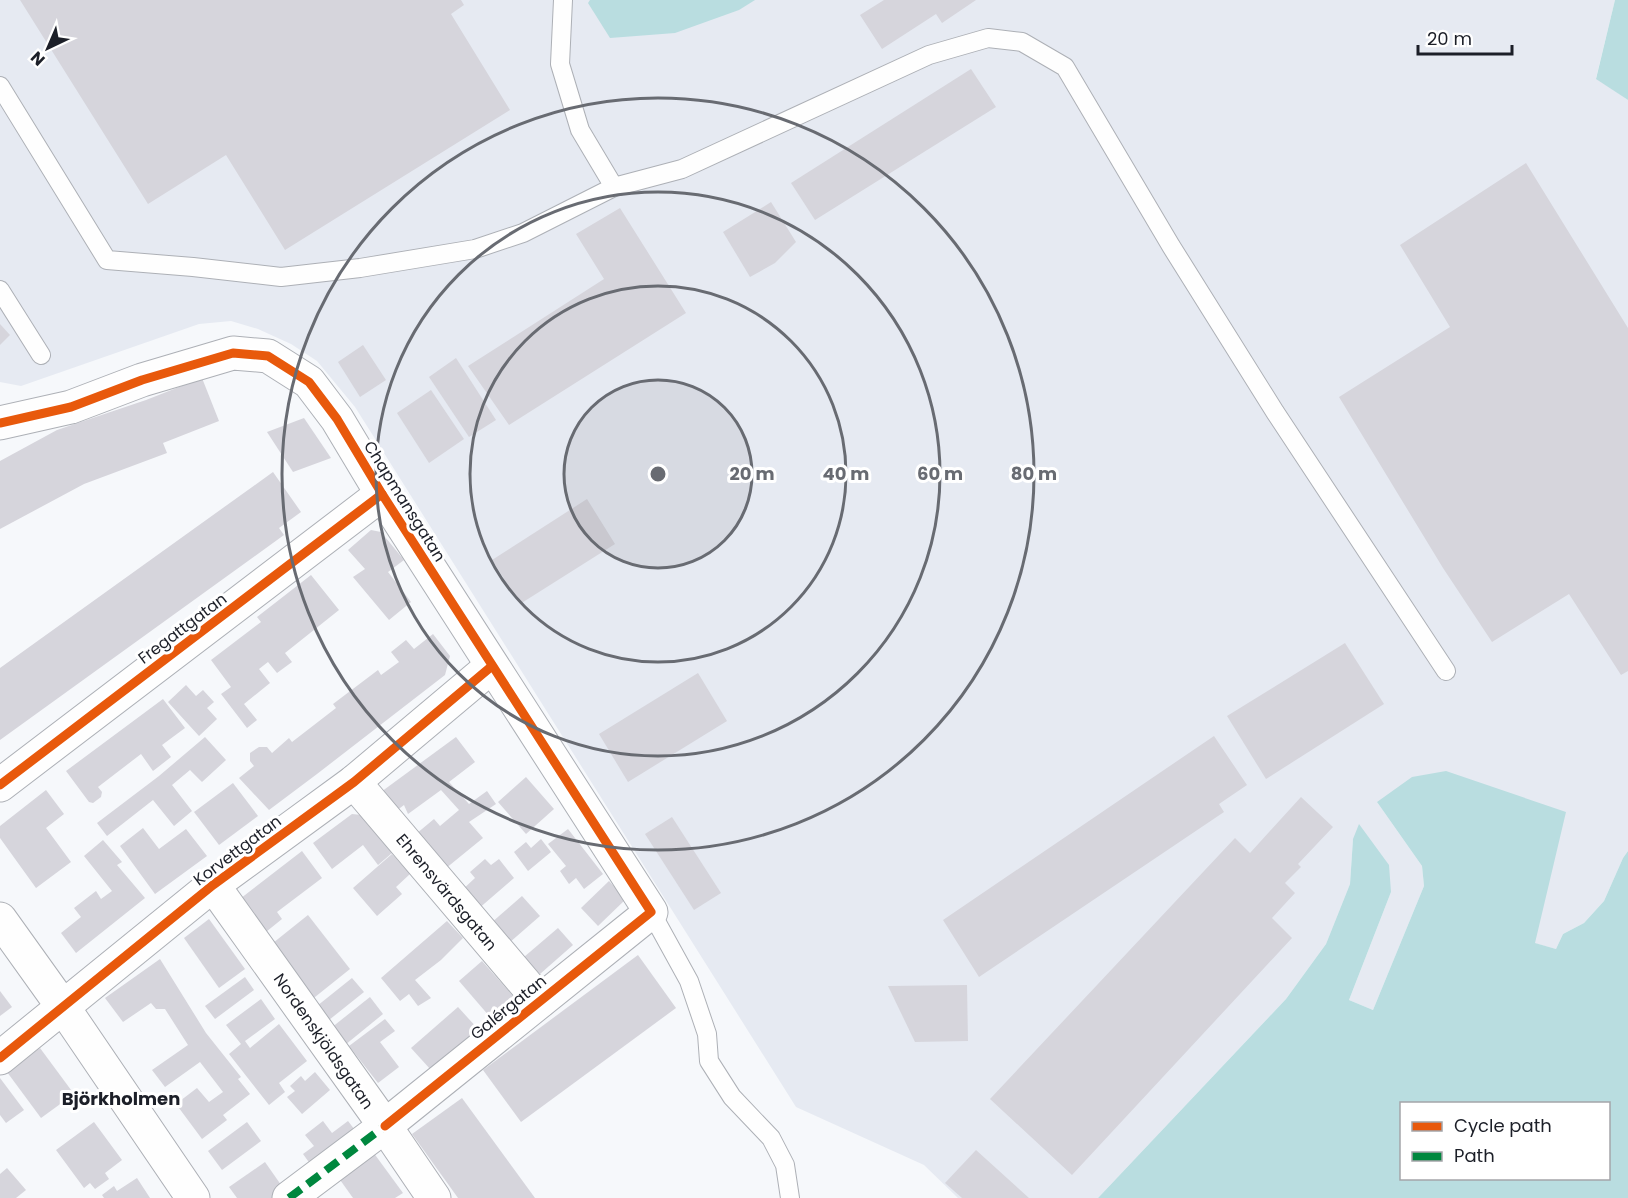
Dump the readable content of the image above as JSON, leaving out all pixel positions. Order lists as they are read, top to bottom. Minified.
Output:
{"streets":{"street":["Chapmansgatan","Fregattgatan","Korvettgatan","Ehrensvärdsgatan","Galérgatan","Nordenskjöldsgatan"]},"crossings":[["Chapmansgatan","Fregattgatan"],["Chapmansgatan","Korvettgatan"],["Chapmansgatan","Galérgatan"],["Korvettgatan","Ehrensvärdsgatan"],["Korvettgatan","Nordenskjöldsgatan"],["Ehrensvärdsgatan","Galérgatan"],["Galérgatan","Nordenskjöldsgatan"]],"districts":["Björkholmen"],"legend":["Cycle path","Path"],"scale_bar":"20 m","north":"bottom left","rings":["20 m","40 m","60 m","80 m"]}
